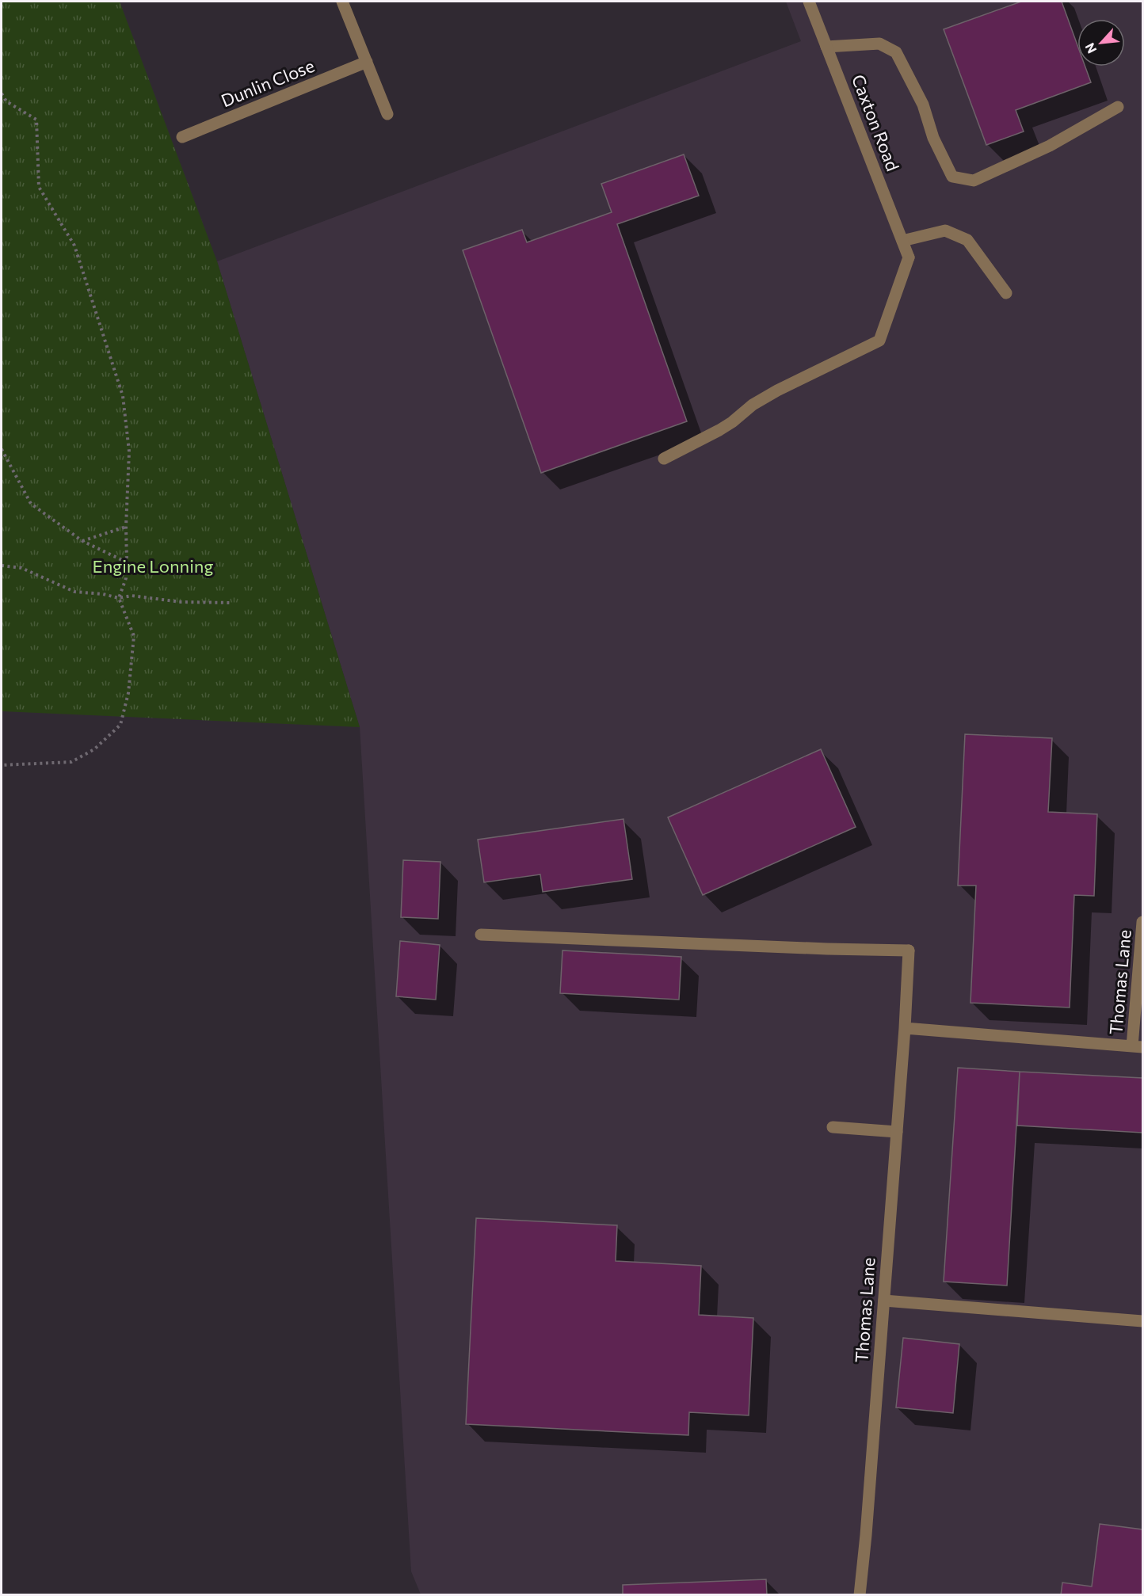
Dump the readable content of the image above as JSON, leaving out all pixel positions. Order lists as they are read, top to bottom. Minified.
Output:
{"streets":{"street":["Dunlin Close","Caxton Road","Thomas Lane"]},"parks":["Engine Lonning"],"north":"bottom left"}
